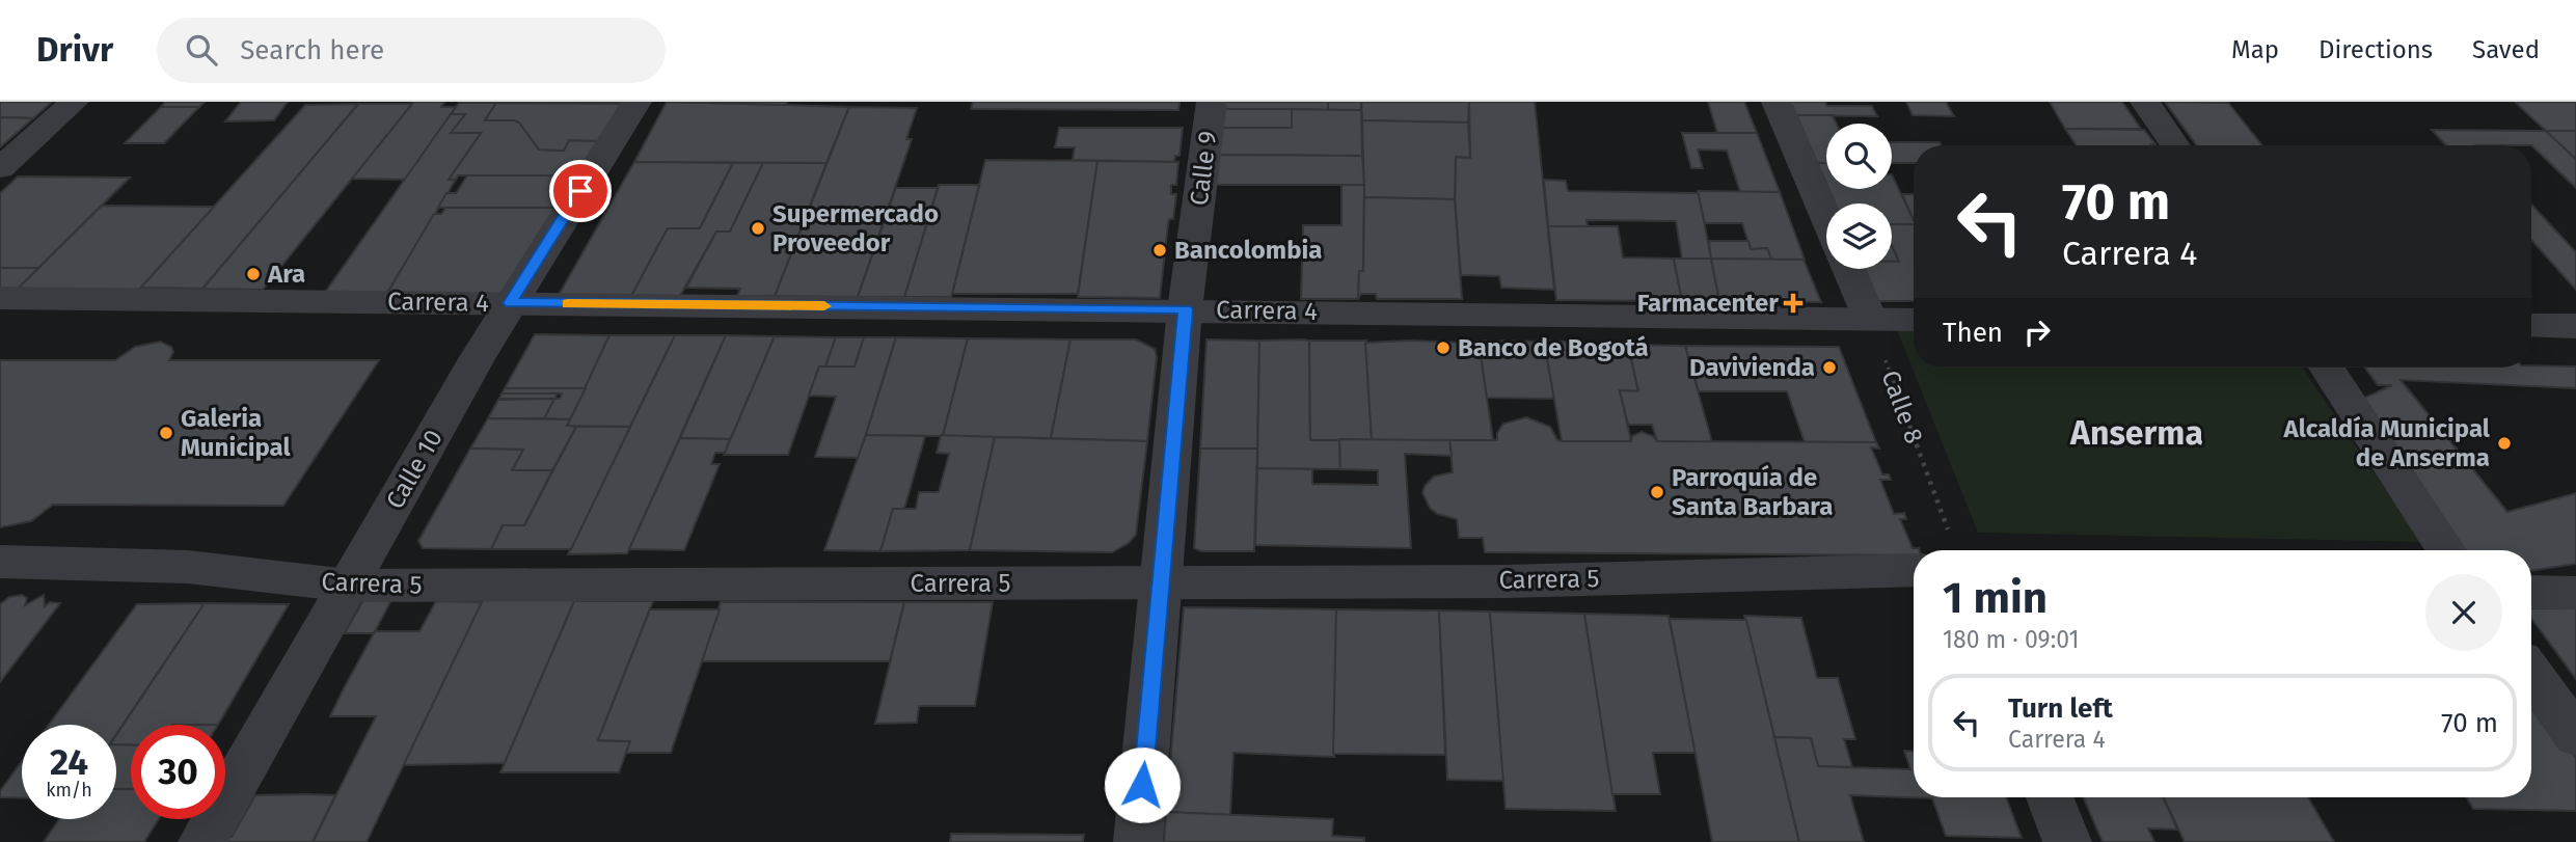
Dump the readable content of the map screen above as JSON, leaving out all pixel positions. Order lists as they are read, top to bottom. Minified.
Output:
{"streets":{"street":["Calle 9","Carrera 4","Calle 10","Carrera 5"],"path":["Calle 8"]},"crossings":[["Calle 9","Carrera 4"],["Calle 9","Carrera 5"],["Carrera 4","Calle 8"],["Carrera 4","Calle 10"],["Calle 10","Carrera 5"]],"districts":["Anserma"],"places":{"other":["Supermercado Proveedor","Bancolombia","Ara","Banco de Bogotá","Davivienda","Galeria Municipal","Alcaldía Municipal de Anserma","Parroquía de Santa Barbara"],"health":["Farmacenter"]},"page":{"header":"Drivr","search":"Search here","nav":["Map","Directions","Saved"],"turn":["70 m","Carrera 4"],"then":"Then","heading":["1 min","180 m · 09:01"],"list":[{"name":"Turn left","note":"Carrera 4","value":"70 m"}],"speed":"24 km/h","limit":"30"}}
